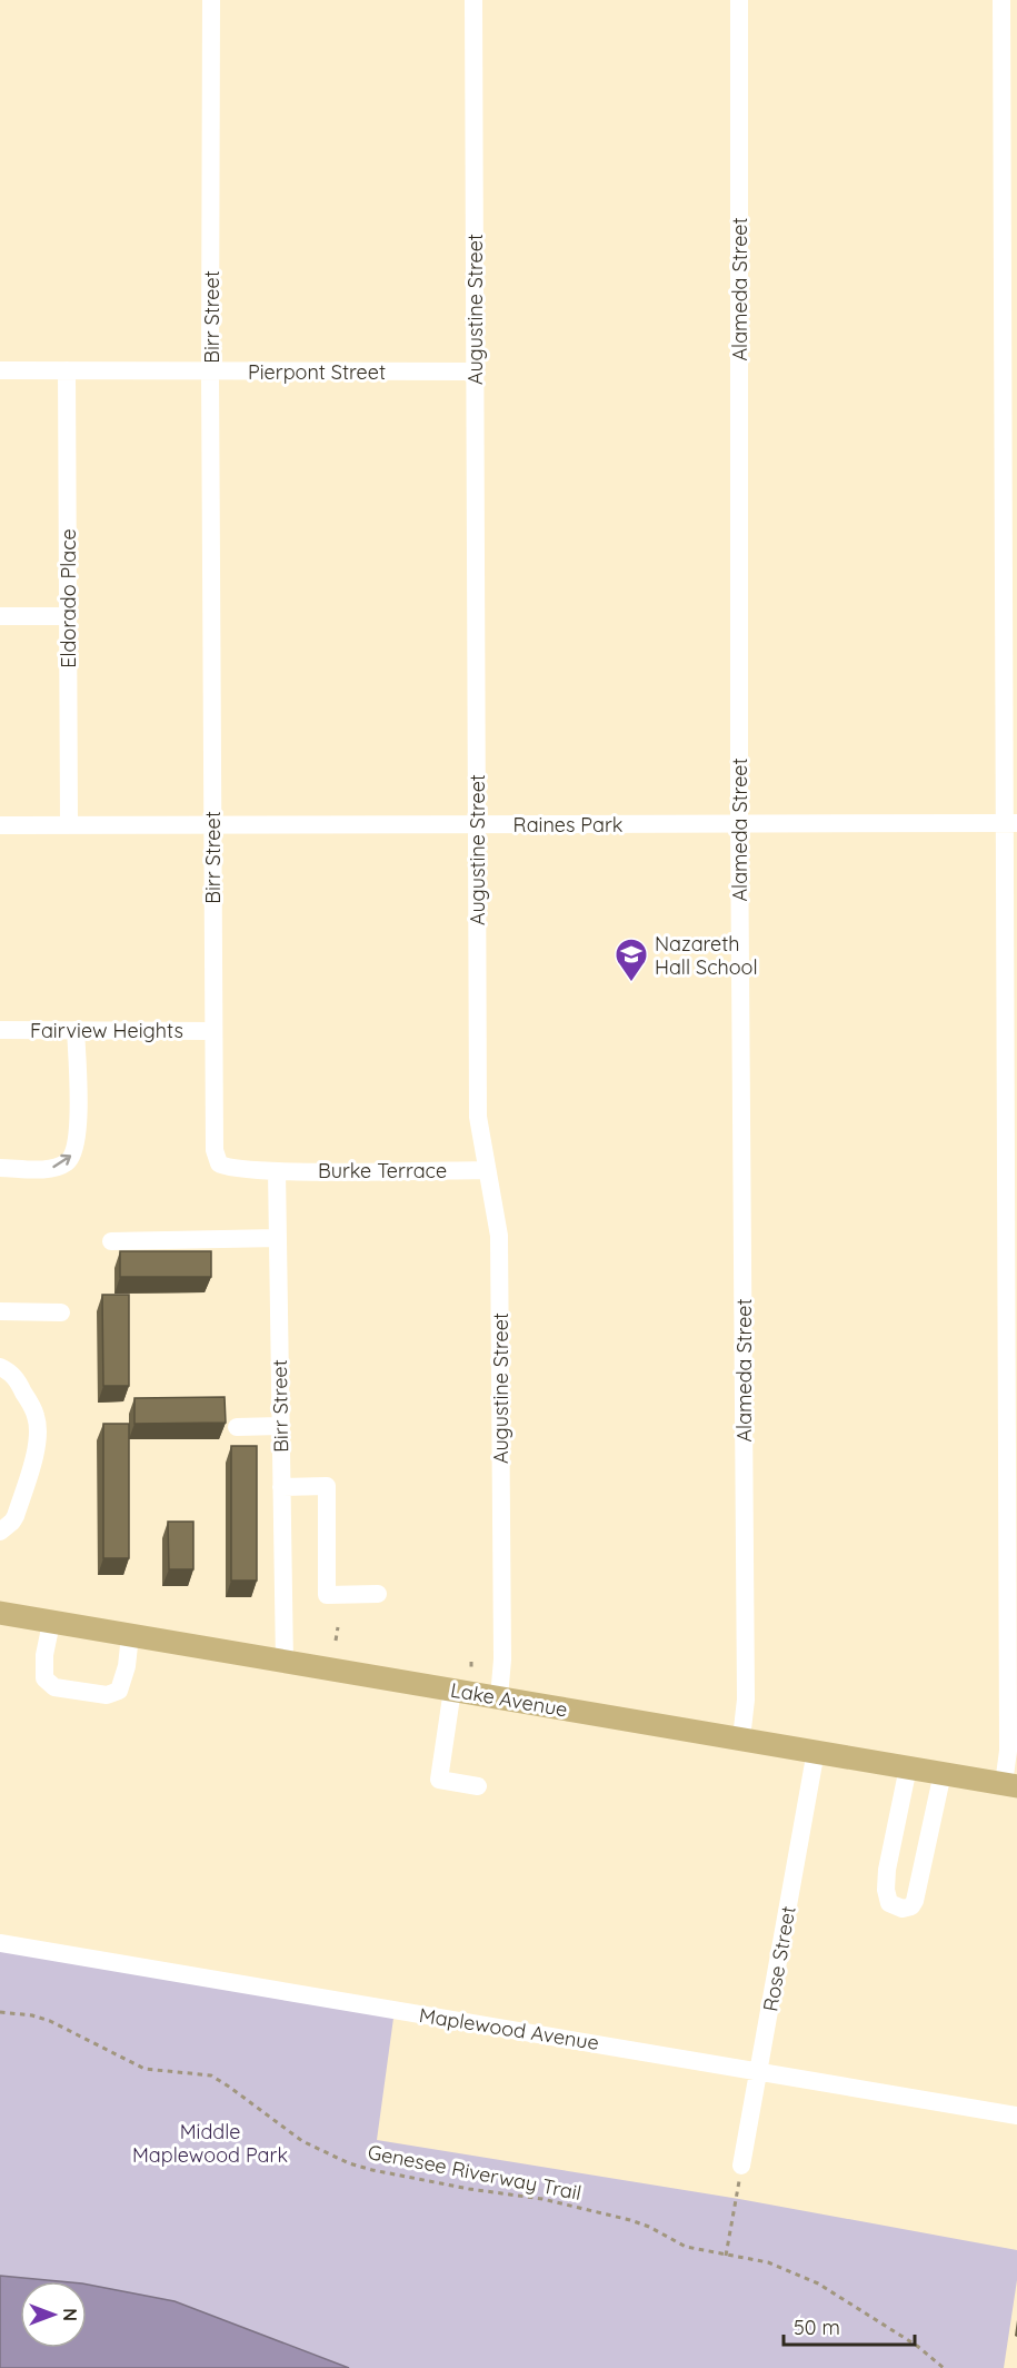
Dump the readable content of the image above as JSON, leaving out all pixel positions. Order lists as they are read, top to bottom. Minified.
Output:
{"streets":{"main road":["Lake Avenue"],"street":["Alameda Street","Augustine Street","Birr Street","Pierpont Street","Eldorado Place","Raines Park","Fairview Heights","Burke Terrace","Rose Street","Maplewood Avenue"],"path":["Genesee Riverway Trail"]},"crossings":[["Alameda Street","Raines Park"],["Alameda Street","Lake Avenue"],["Augustine Street","Pierpont Street"],["Augustine Street","Raines Park"],["Augustine Street","Burke Terrace"],["Augustine Street","Lake Avenue"],["Birr Street","Pierpont Street"],["Birr Street","Raines Park"],["Birr Street","Fairview Heights"],["Birr Street","Burke Terrace"],["Birr Street","Lake Avenue"],["Pierpont Street","Eldorado Place"],["Eldorado Place","Raines Park"],["Lake Avenue","Rose Street"],["Rose Street","Maplewood Avenue"]],"parks":["Middle Maplewood Park"],"places":{"school or university":["Nazareth Hall School"]},"scale_bar":"50 m","north":"right"}
